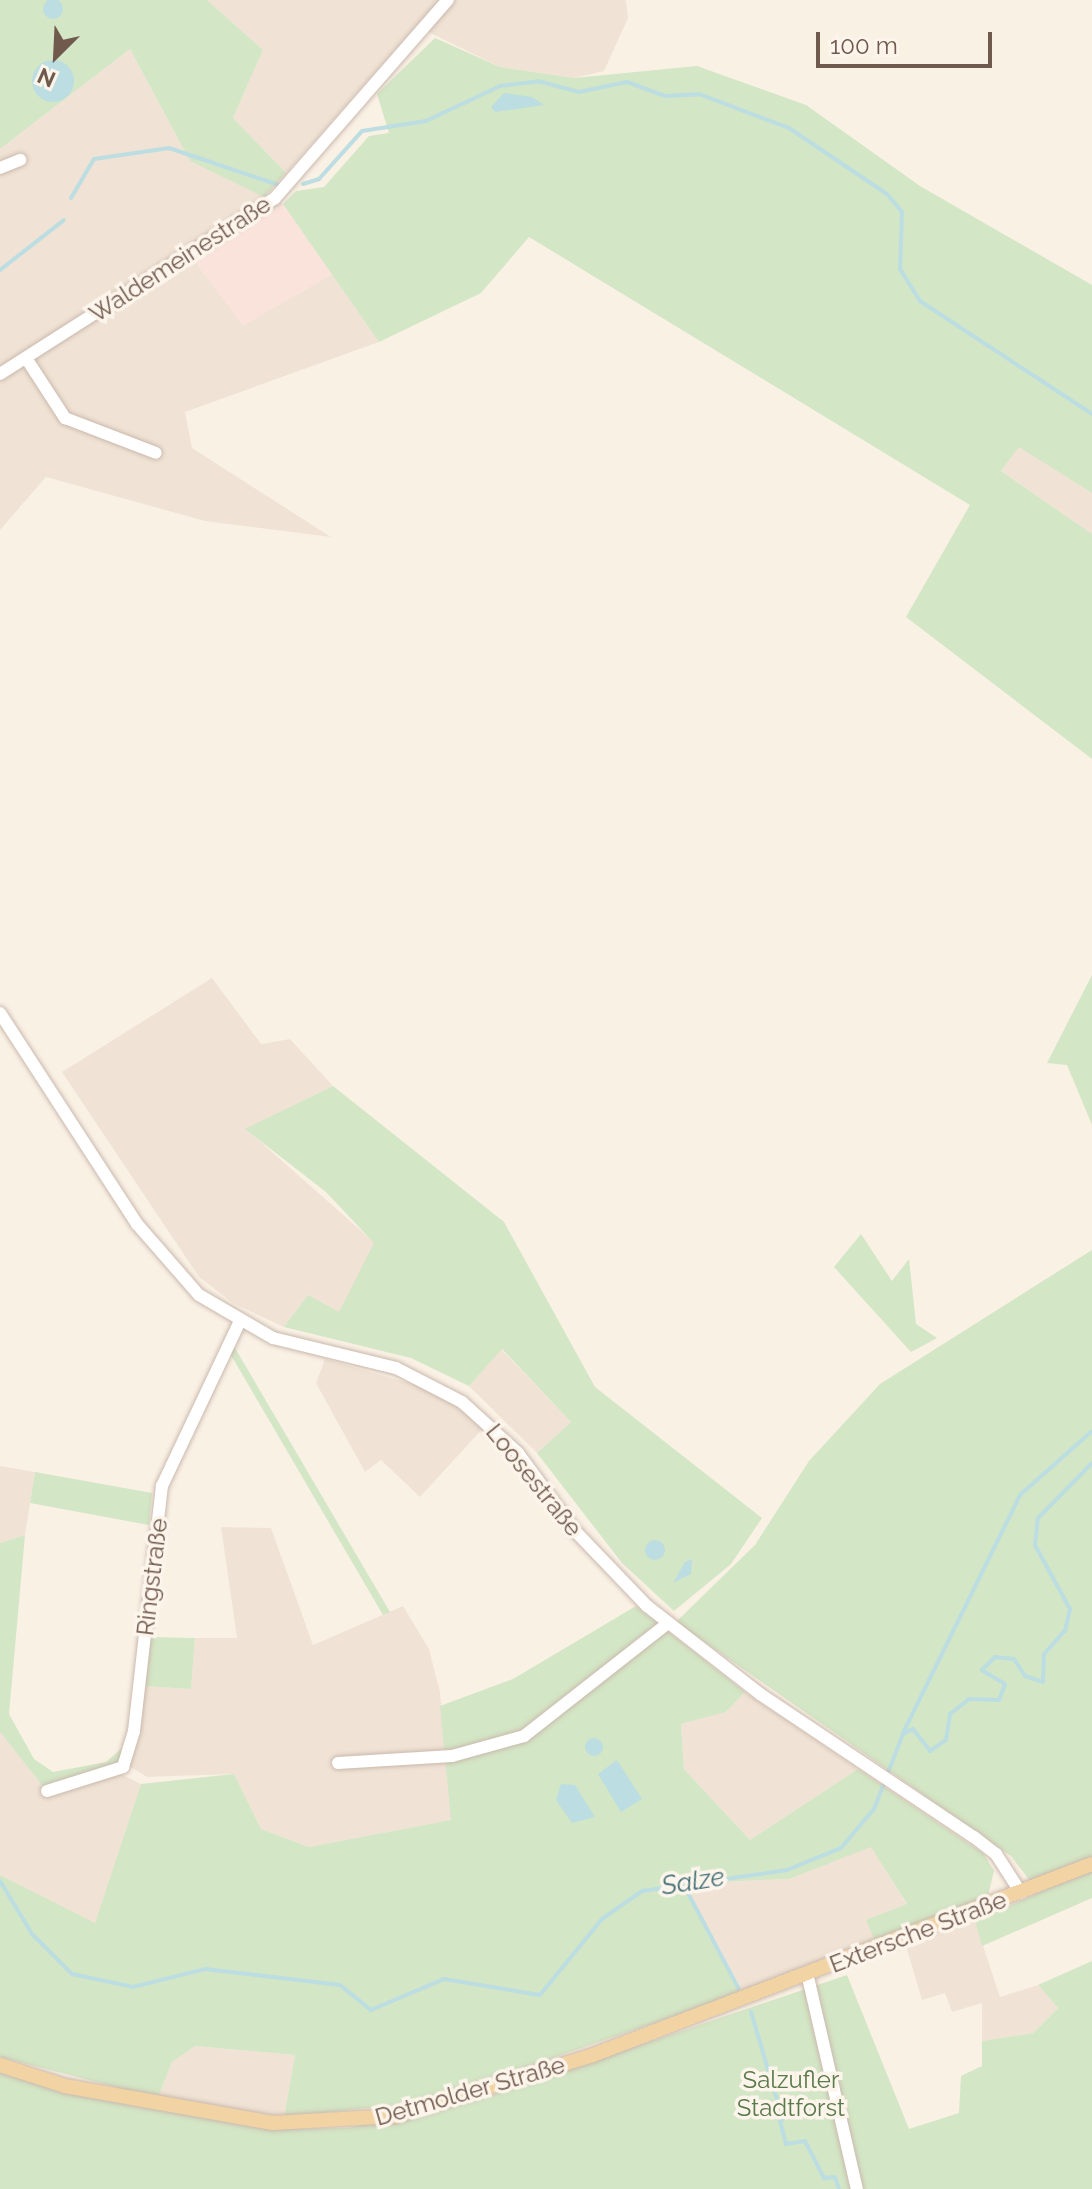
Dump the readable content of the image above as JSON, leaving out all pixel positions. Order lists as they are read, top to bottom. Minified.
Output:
{"streets":{"main road":["Extersche Straße","Detmolder Straße"],"street":["Waldemeinestraße","Loosestraße","Ringstraße"]},"crossings":[["Loosestraße","Ringstraße"],["Loosestraße","Extersche Straße"],["Extersche Straße","Detmolder Straße"]],"water":["Salze"],"parks":["Salzufler Stadtforst"],"scale_bar":"100 m","north":"bottom left"}
